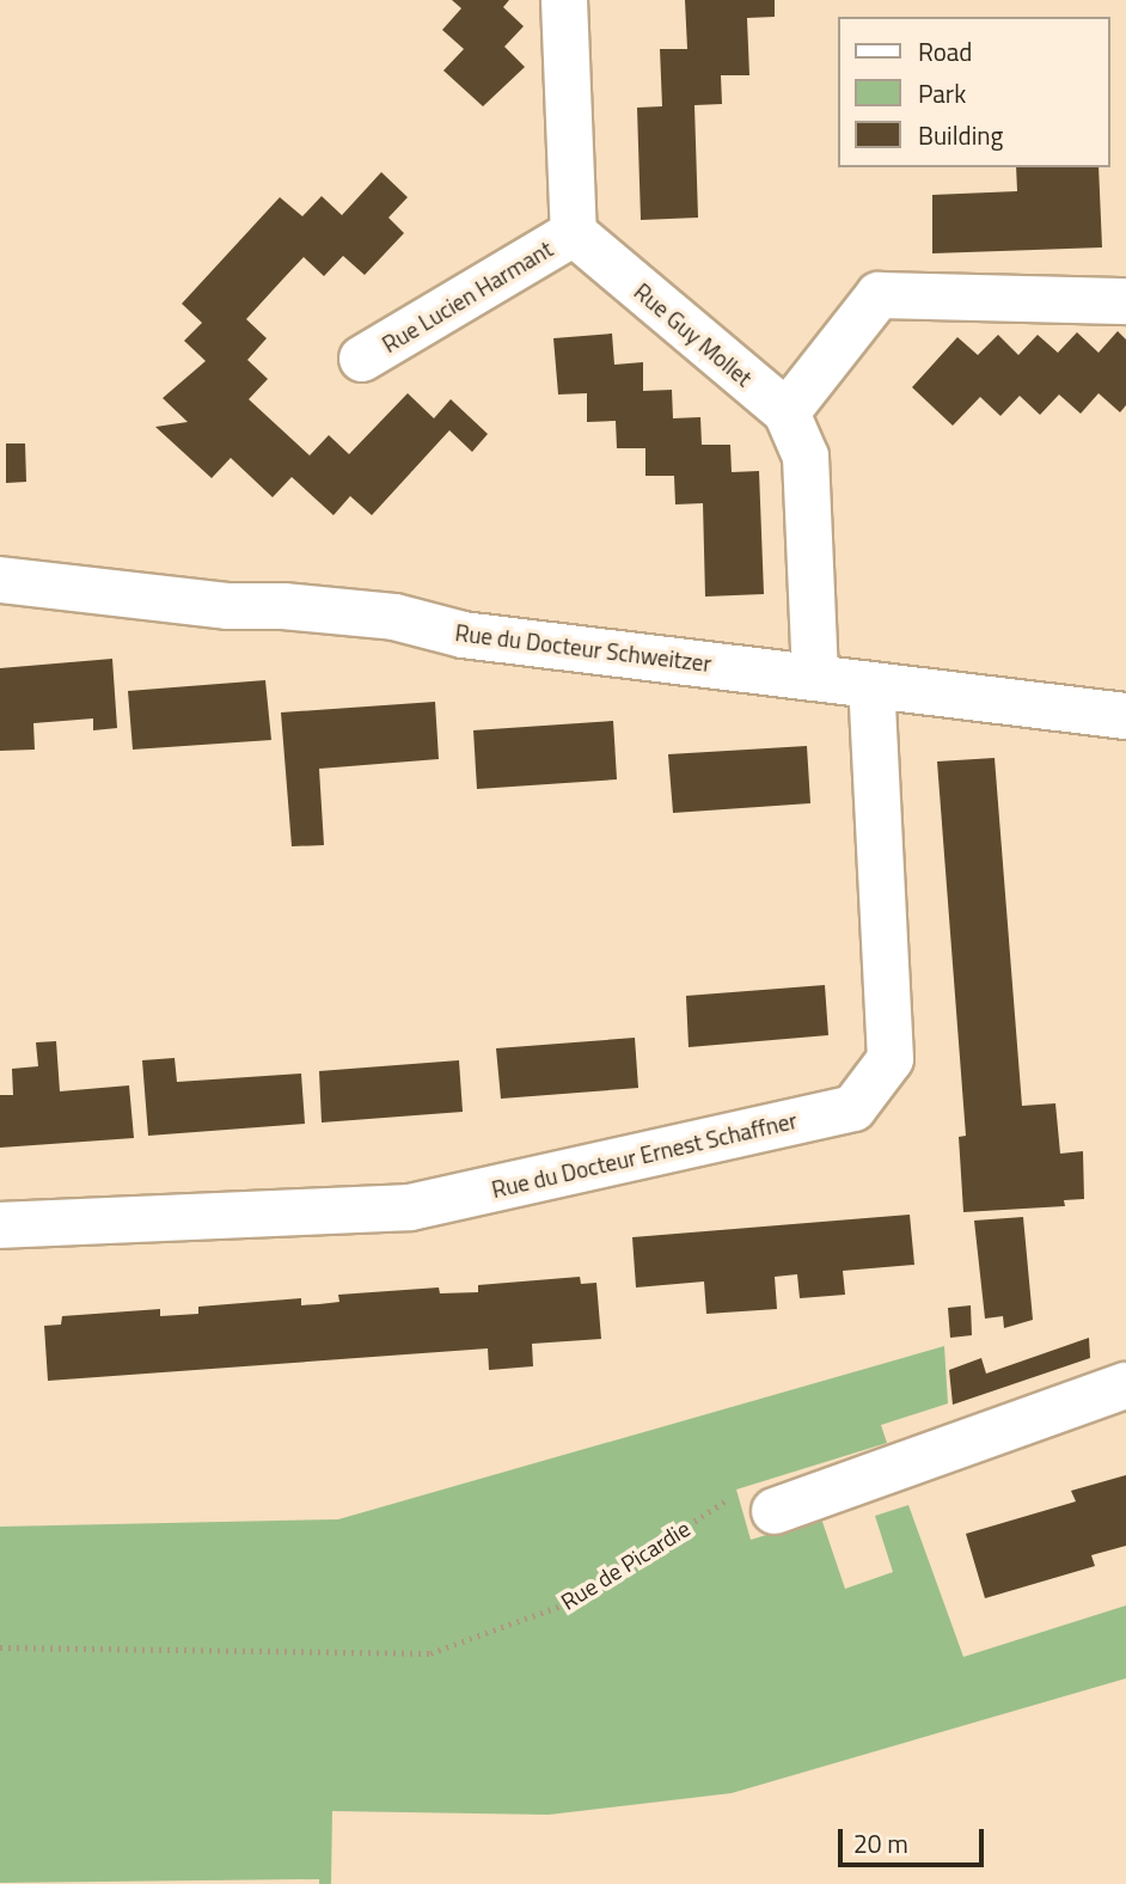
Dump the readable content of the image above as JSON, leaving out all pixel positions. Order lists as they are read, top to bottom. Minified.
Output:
{"streets":{"street":["Rue Lucien Harmant","Rue Guy Mollet","Rue du Docteur Schweitzer","Rue du Docteur Ernest Schaffner"],"path":["Rue de Picardie"]},"crossings":[["Rue Lucien Harmant","Rue Guy Mollet"],["Rue Guy Mollet","Rue du Docteur Schweitzer"],["Rue du Docteur Schweitzer","Rue du Docteur Ernest Schaffner"]],"legend":["Road","Park","Building"],"scale_bar":"20 m"}
